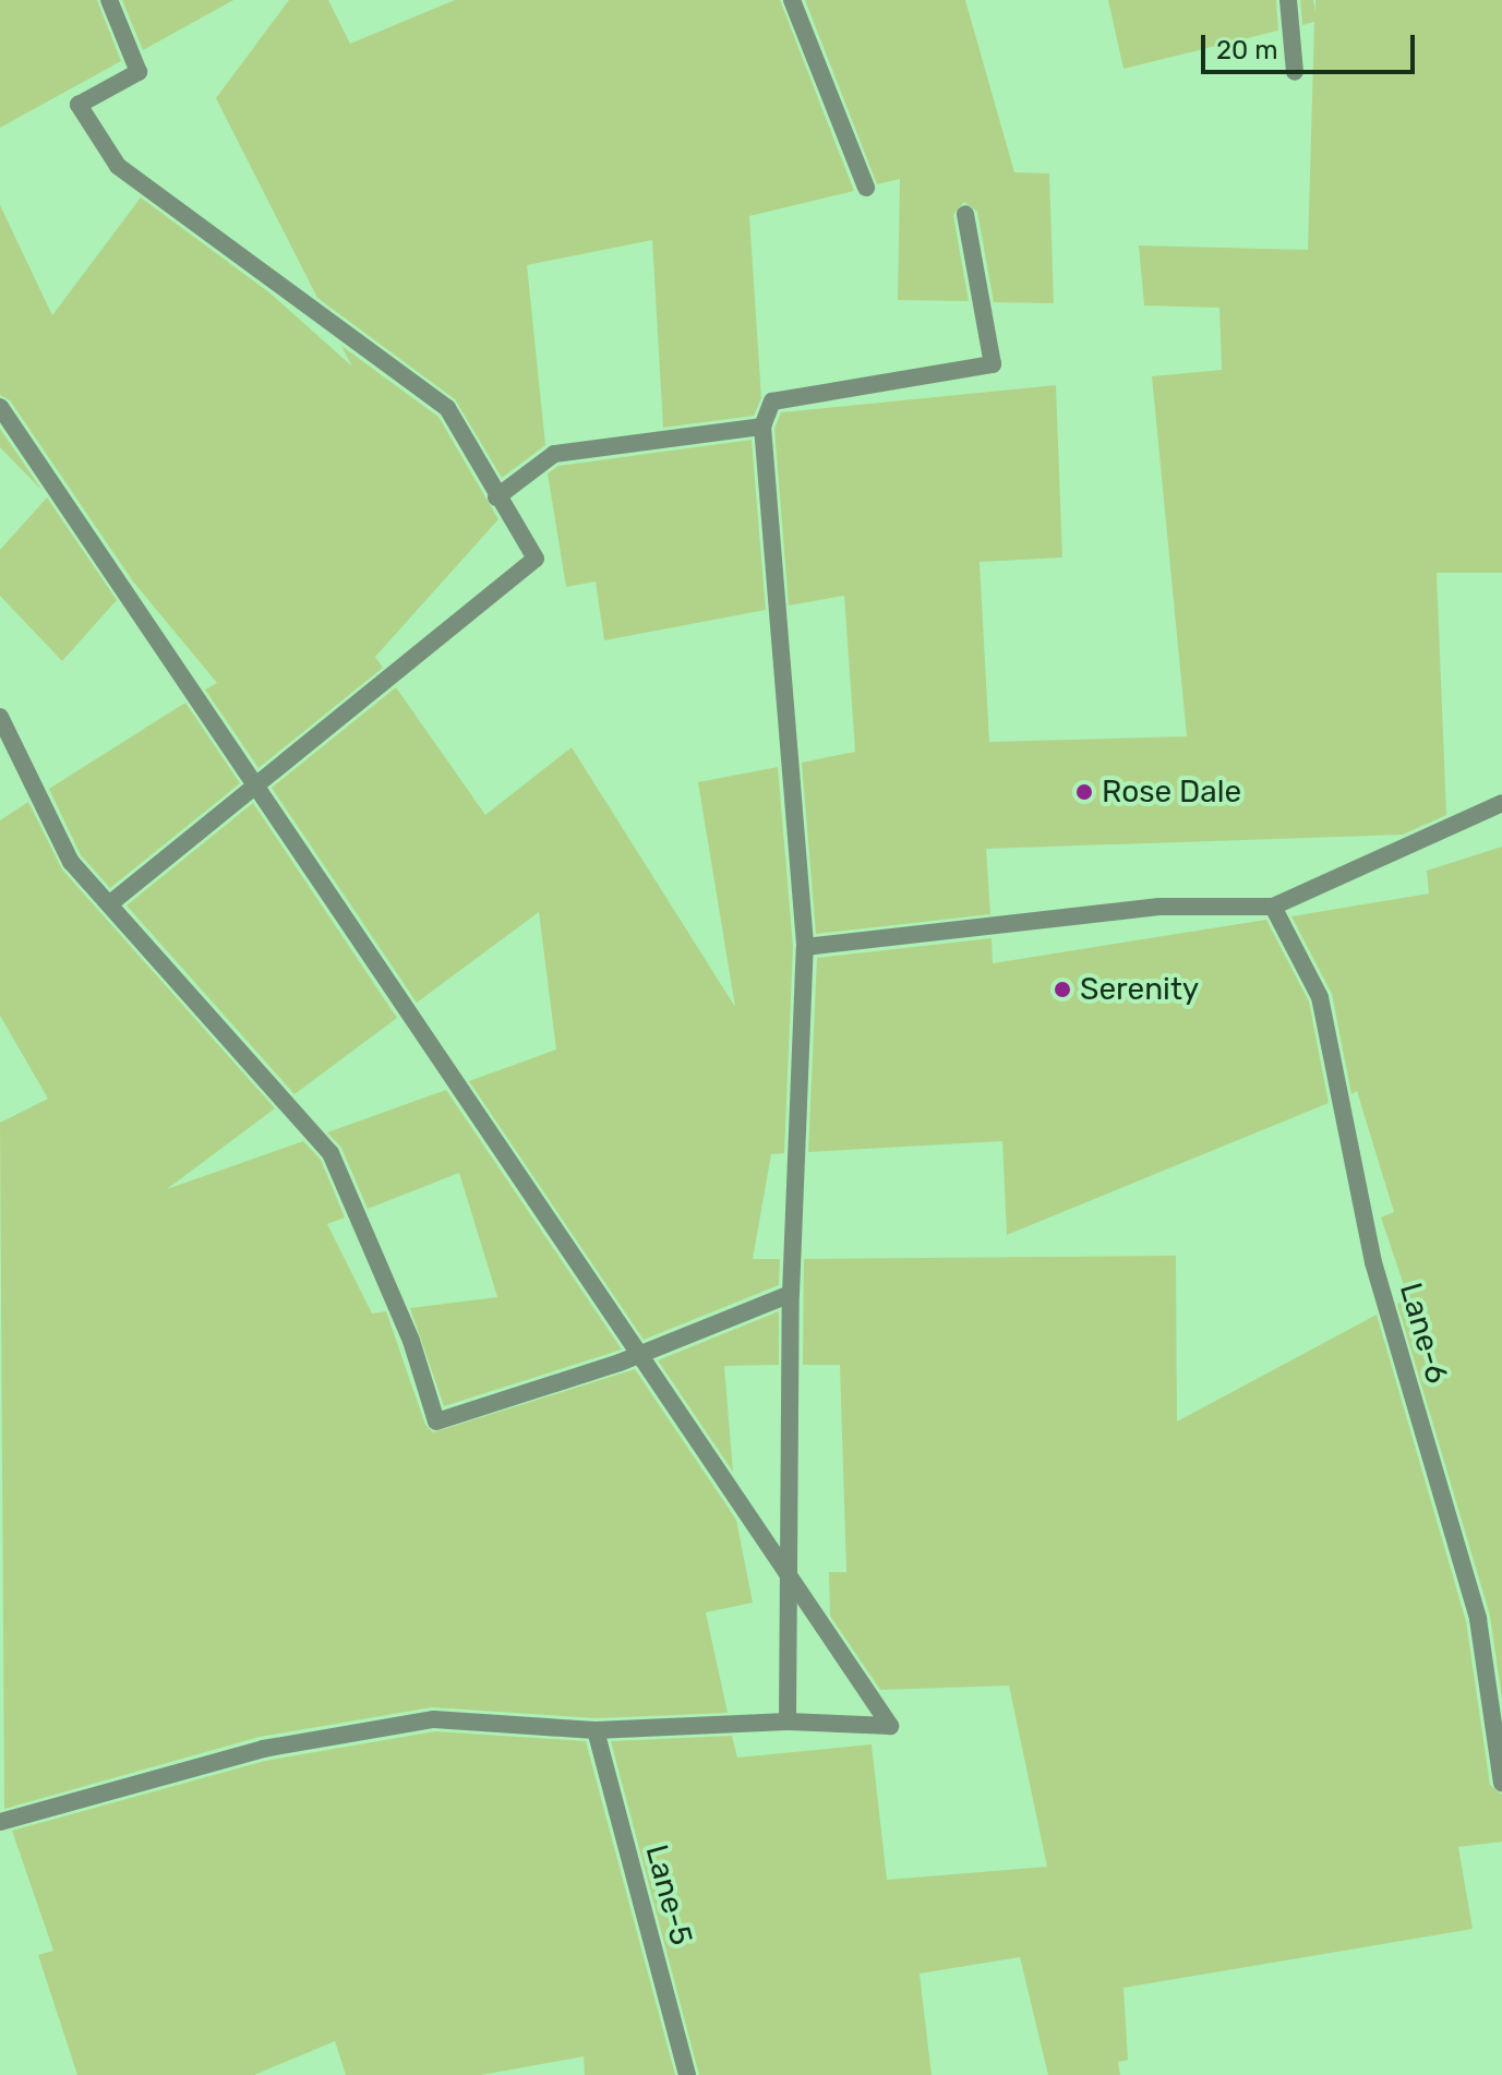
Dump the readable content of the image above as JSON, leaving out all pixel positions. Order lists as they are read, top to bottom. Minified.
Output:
{"streets":{"street":["Lane-6","Lane-5"]},"places":["Rose Dale","Serenity"],"scale_bar":"20 m"}
